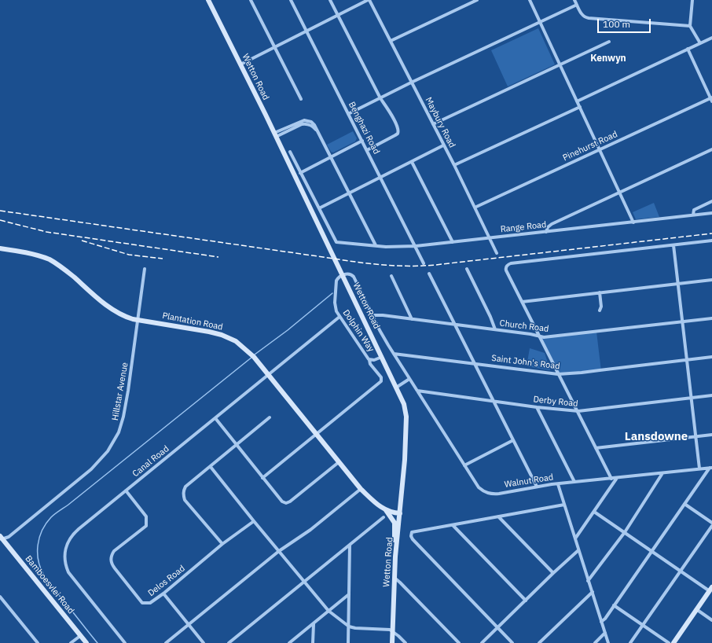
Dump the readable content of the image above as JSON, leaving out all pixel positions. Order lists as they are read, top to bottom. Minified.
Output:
{"streets":{"main road":["Wetton Road","Plantation Road","Bamboesvlei Road"],"street":["Maybury Road","Benghazi Road","Pinehurst Road","Range Road","Church Road","Dolphin Way","Saint John's Road","Hillstar Avenue","Derby Road","Canal Road","Walnut Road","Delos Road"]},"crossings":[["Wetton Road","Plantation Road"],["Wetton Road","Dolphin Way"],["Maybury Road","Pinehurst Road"],["Maybury Road","Range Road"],["Benghazi Road","Range Road"],["Plantation Road","Hillstar Avenue"],["Plantation Road","Canal Road"],["Church Road","Dolphin Way"],["Dolphin Way","Saint John's Road"],["Dolphin Way","Canal Road"],["Dolphin Way","Walnut Road"],["Hillstar Avenue","Bamboesvlei Road"],["Derby Road","Walnut Road"],["Canal Road","Delos Road"]],"districts":["Kenwyn","Lansdowne"],"scale_bar":"100 m"}
